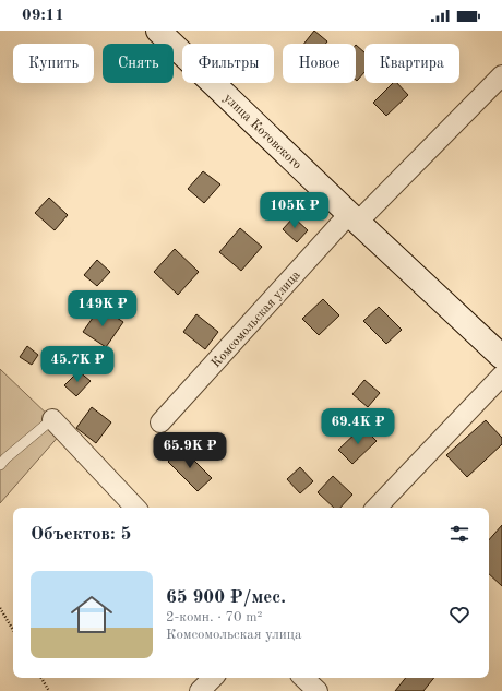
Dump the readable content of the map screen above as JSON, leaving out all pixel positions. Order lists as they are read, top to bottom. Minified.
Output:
{"streets":{"main road":["улица Котовского"],"street":["Комсомольская улица"]},"crossings":[["улица Котовского","Комсомольская улица"]],"page":{"status":"09:11","chip":["Купить","Снять","Фильтры","Новое","Квартира"],"price":["105K ₽","149K ₽","45.7K ₽","69.4K ₽","65.9K ₽"],"heading":"Объектов: 5","list":[{"name":"65 900 ₽/мес.","note":"2-комн. · 70 m² · Комсомольская улица"}]}}
